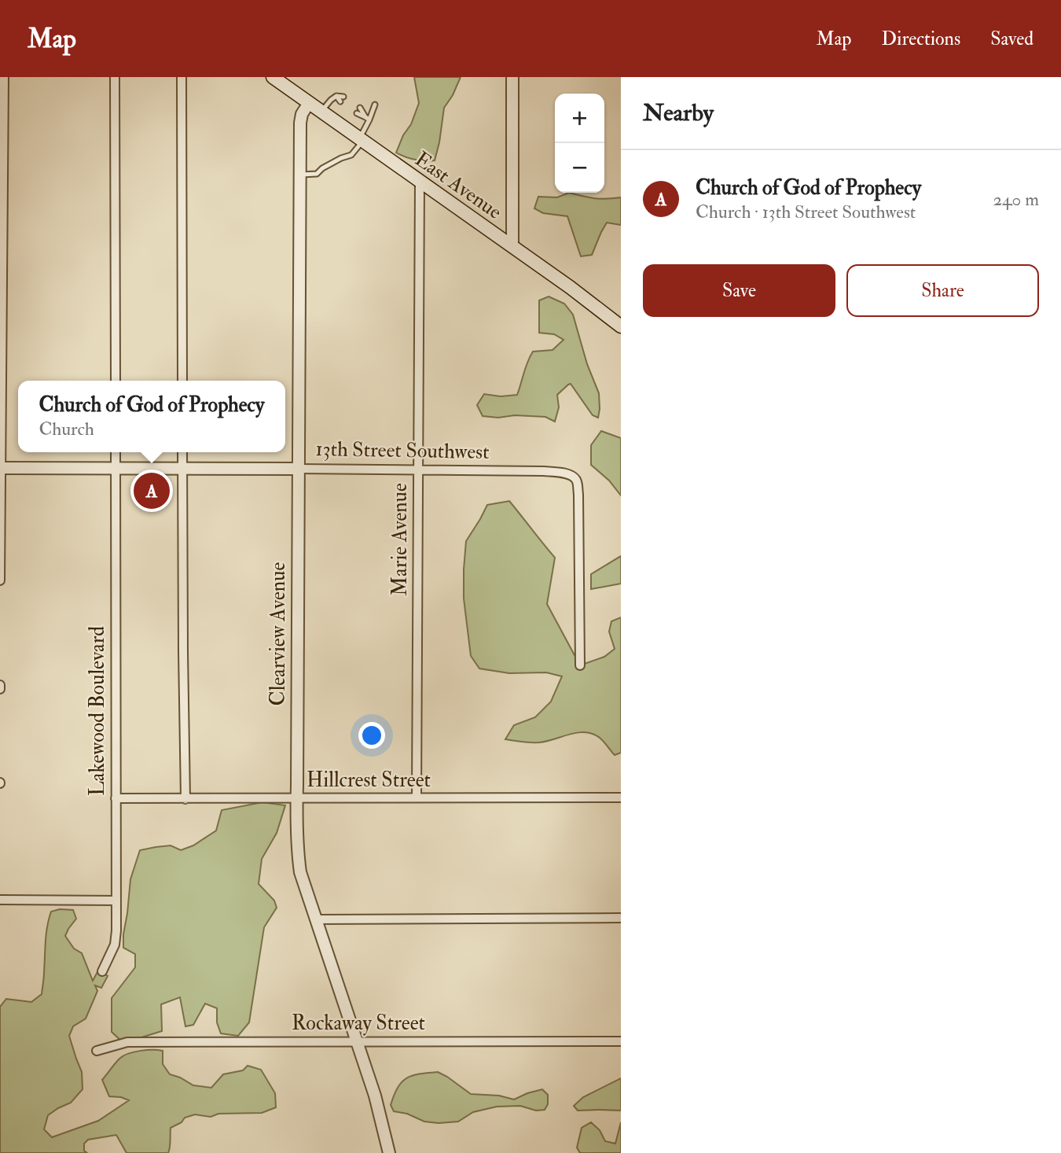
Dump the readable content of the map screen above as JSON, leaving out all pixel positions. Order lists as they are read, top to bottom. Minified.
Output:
{"streets":{"main road":["East Avenue"],"street":["13th Street Southwest","Marie Avenue","Clearview Avenue","Lakewood Boulevard","Hillcrest Street","Rockaway Street"]},"crossings":[["East Avenue","Marie Avenue"],["East Avenue","Clearview Avenue"],["13th Street Southwest","Marie Avenue"],["13th Street Southwest","Clearview Avenue"],["13th Street Southwest","Lakewood Boulevard"],["Marie Avenue","Hillcrest Street"],["Clearview Avenue","Hillcrest Street"],["Clearview Avenue","Rockaway Street"],["Lakewood Boulevard","Hillcrest Street"]],"page":{"header":"Map","nav":["Map","Directions","Saved"],"heading":"Nearby","map_buttons":["+","−"],"list":[{"mark":"A","name":"Church of God of Prophecy","note":"Church · 13th Street Southwest","value":"240 m"}],"buttons":["Save","Share"],"popup":["Church of God of Prophecy","Church"],"pins":"A"}}
